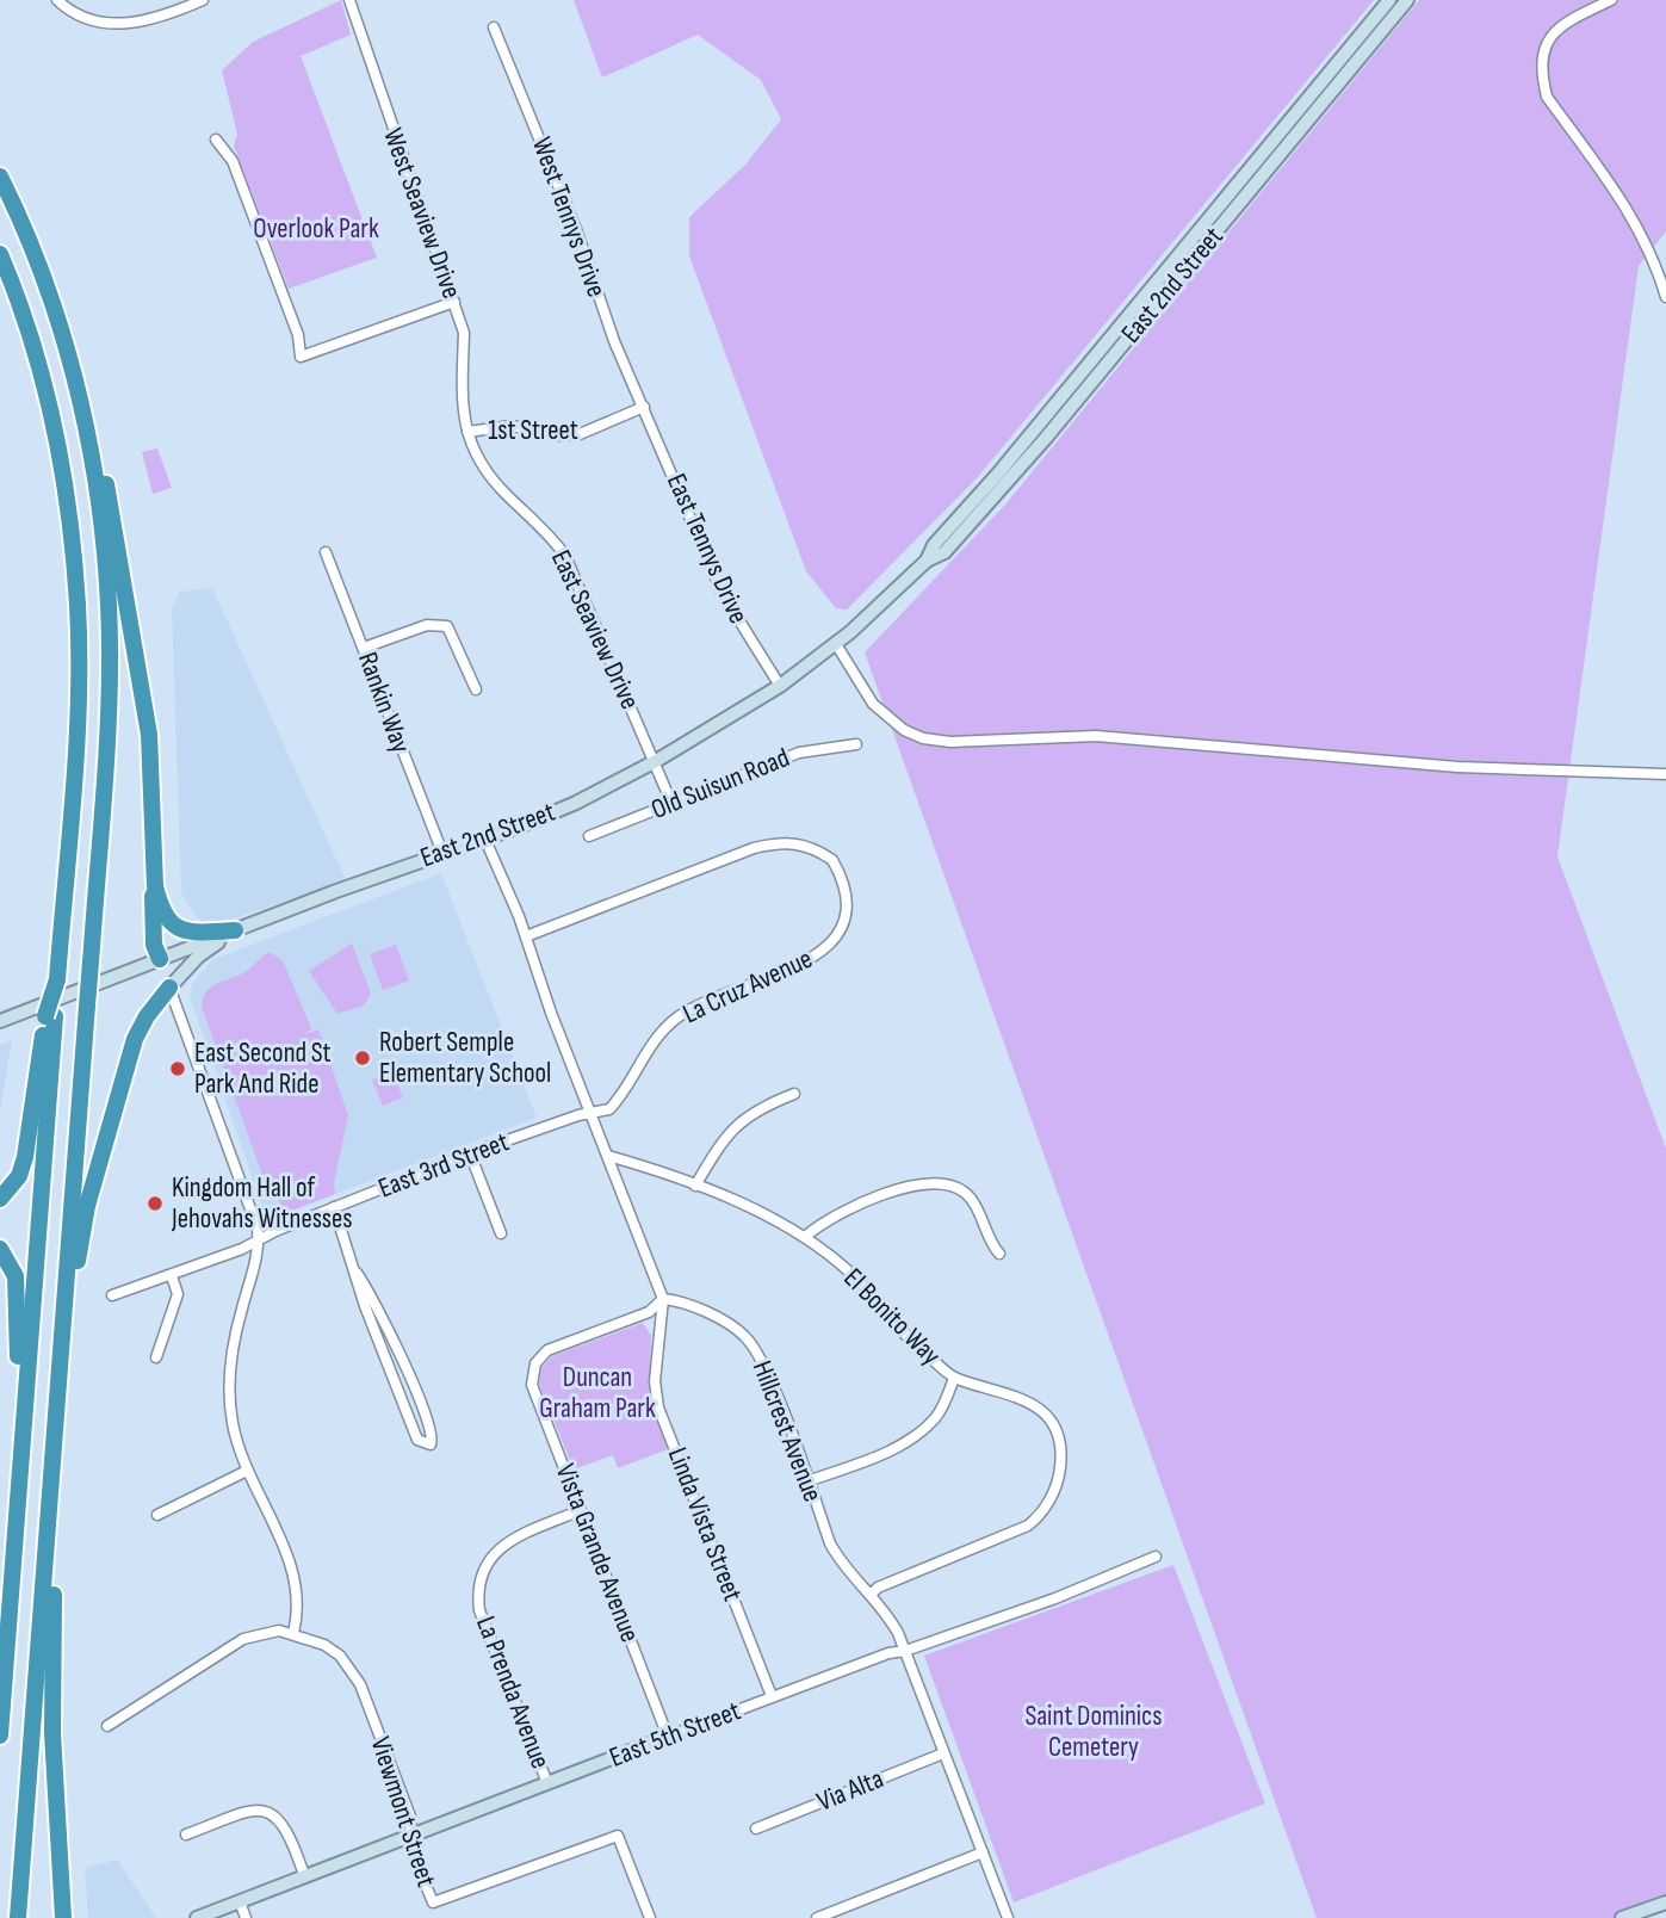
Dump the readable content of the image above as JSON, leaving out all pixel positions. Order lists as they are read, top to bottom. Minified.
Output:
{"streets":{"main road":["East 2nd Street","East 5th Street"],"street":["West Seaview Drive","West Tennys Drive","1st Street","East Tennys Drive","East Seaview Drive","Rankin Way","Old Suisun Road","La Cruz Avenue","East 3rd Street","El Bonito Way","Hillcrest Avenue","Linda Vista Street","Vista Grande Avenue","La Prenda Avenue","Via Alta","Viewmont Street"]},"crossings":[["West Seaview Drive","1st Street"],["West Seaview Drive","East Seaview Drive"],["West Tennys Drive","1st Street"],["West Tennys Drive","East Tennys Drive"],["East 2nd Street","East Tennys Drive"],["East 2nd Street","East Seaview Drive"],["East 2nd Street","Rankin Way"],["1st Street","East Tennys Drive"],["1st Street","East Seaview Drive"],["East Seaview Drive","Old Suisun Road"],["La Cruz Avenue","East 3rd Street"],["El Bonito Way","Hillcrest Avenue"],["Hillcrest Avenue","Linda Vista Street"],["Hillcrest Avenue","Vista Grande Avenue"],["Hillcrest Avenue","East 5th Street"],["Hillcrest Avenue","Via Alta"],["Linda Vista Street","Vista Grande Avenue"],["Linda Vista Street","East 5th Street"],["Vista Grande Avenue","La Prenda Avenue"],["Vista Grande Avenue","East 5th Street"],["La Prenda Avenue","East 5th Street"],["East 5th Street","Viewmont Street"]],"parks":["Overlook Park","Duncan Graham Park","Saint Dominics Cemetery"],"places":["Robert Semple Elementary School","East Second St Park And Ride","Kingdom Hall of Jehovahs Witnesses"]}
